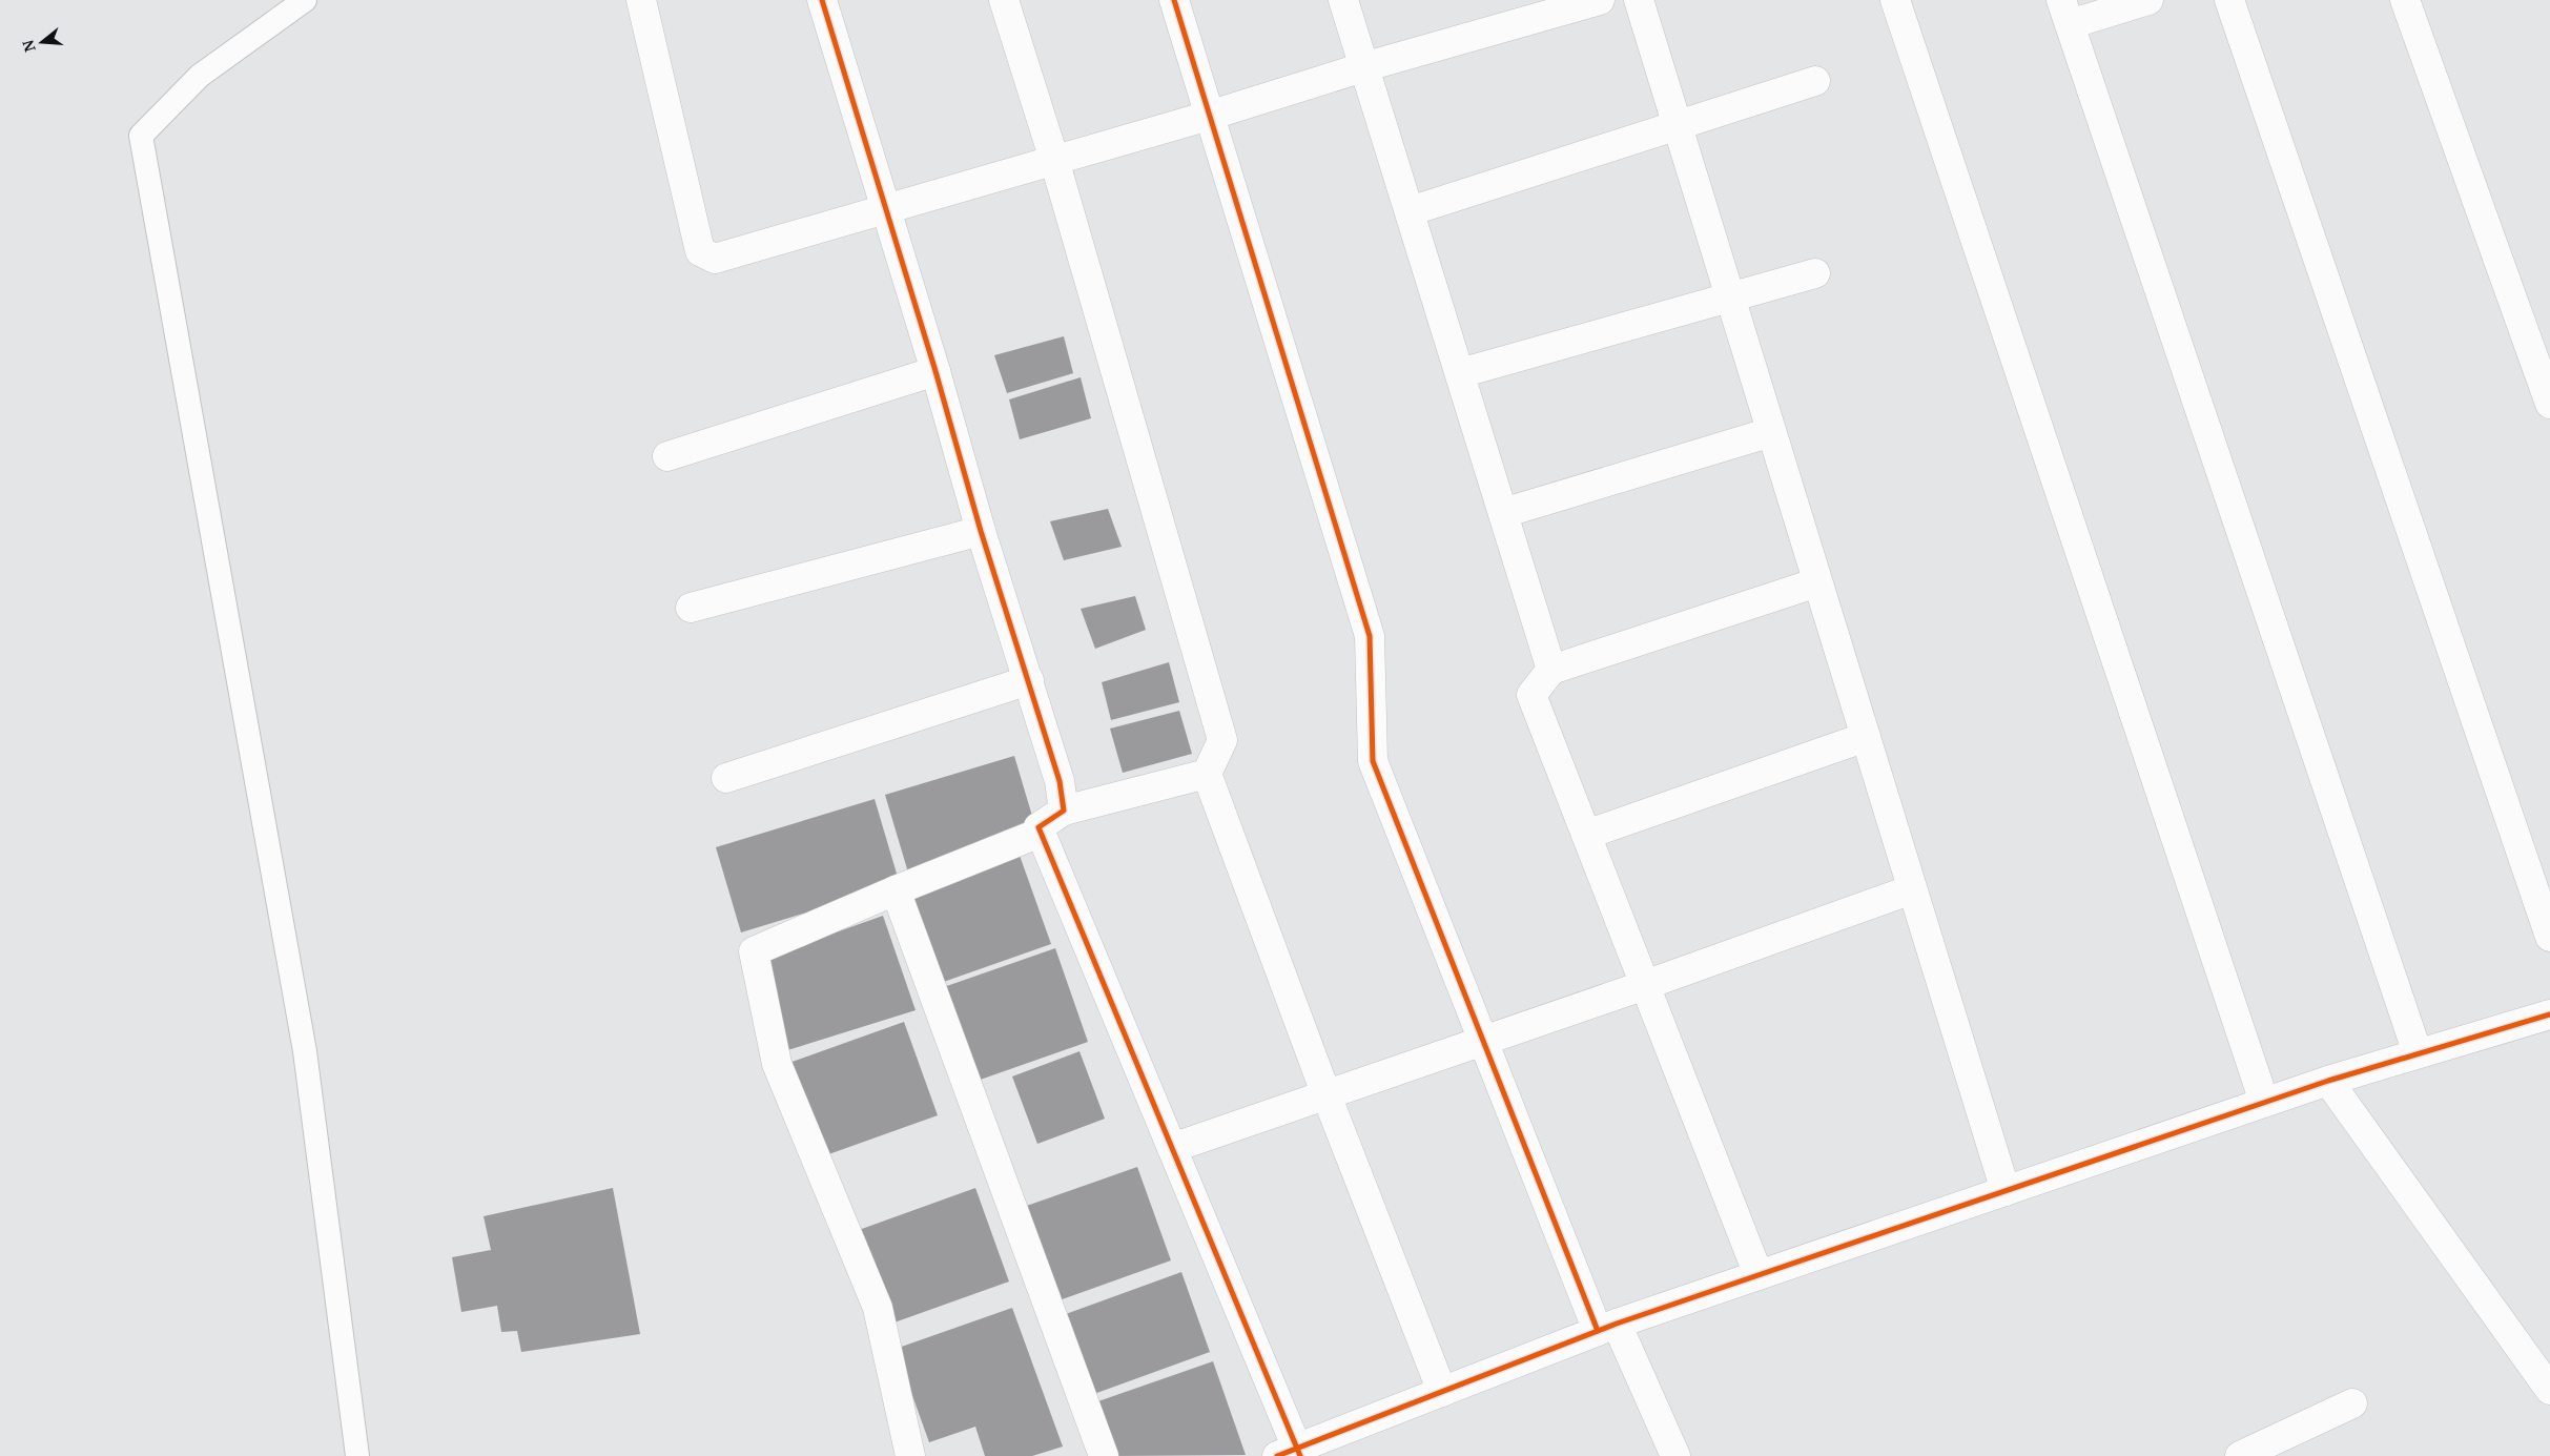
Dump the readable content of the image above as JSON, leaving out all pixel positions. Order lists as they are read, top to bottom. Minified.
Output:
{"north":"left"}
